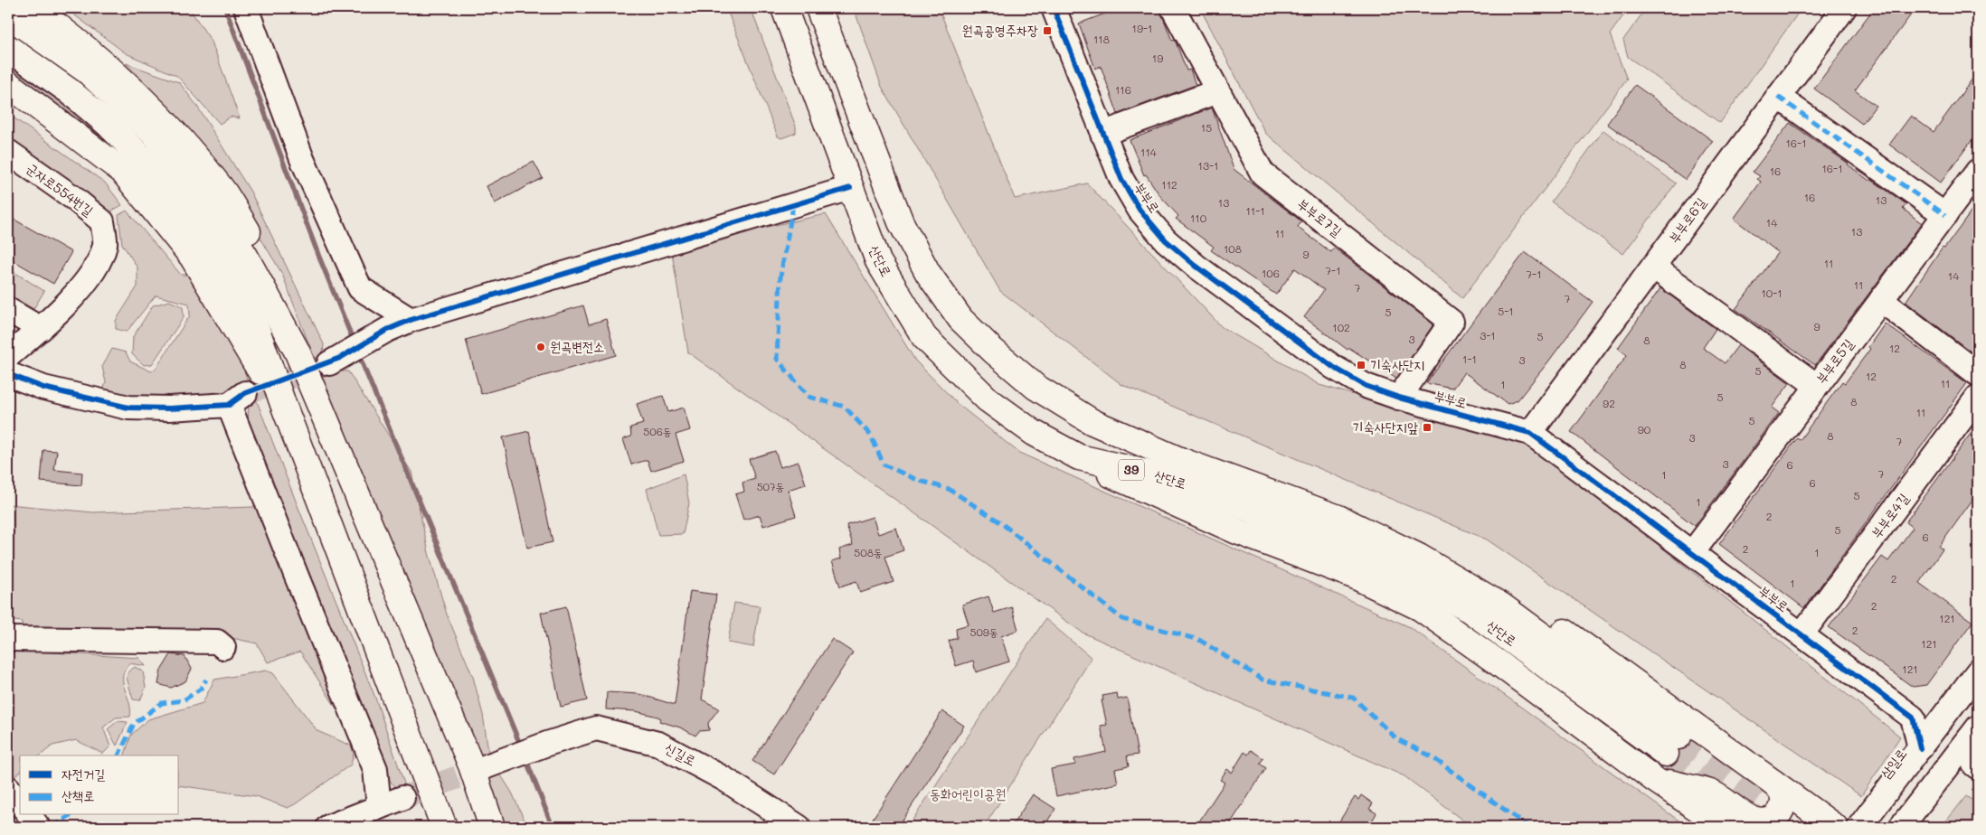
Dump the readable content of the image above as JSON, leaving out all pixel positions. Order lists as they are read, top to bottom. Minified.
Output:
{"streets":{"main road":["산단로","39"],"street":["군자로554번길","부부로","부부로7길","부부로6길","부부로5길","부부로4길","신길로","삼일로"]},"crossings":[["부부로","부부로7길"],["부부로","부부로6길"],["부부로","부부로5길"],["부부로","부부로4길"]],"parks":["동화어린이공원"],"places":{"transit":["원곡공영주차장","기숙사단지","기숙사단지앞"],"other":["원곡변전소"]},"house_numbers":["19-1","118","19","116","15","16-1","114","13-1","16-1","16","112","16","13","13","11-1","110","14","13","11","108","9","11","7-1","106","7-1","14","11","7","10-1","7","5-1","5","9","102","3-1","5","3","8","12","1-1","3","8","5","12","11","1","5","8","92","11","5","90","506동","8","3","7","3","6","7","1","6","507동","5","1","2","5","6","2","508동","1","2","1","2","121","2","509동","121","121"],"legend":["자전거길","산책로"]}
